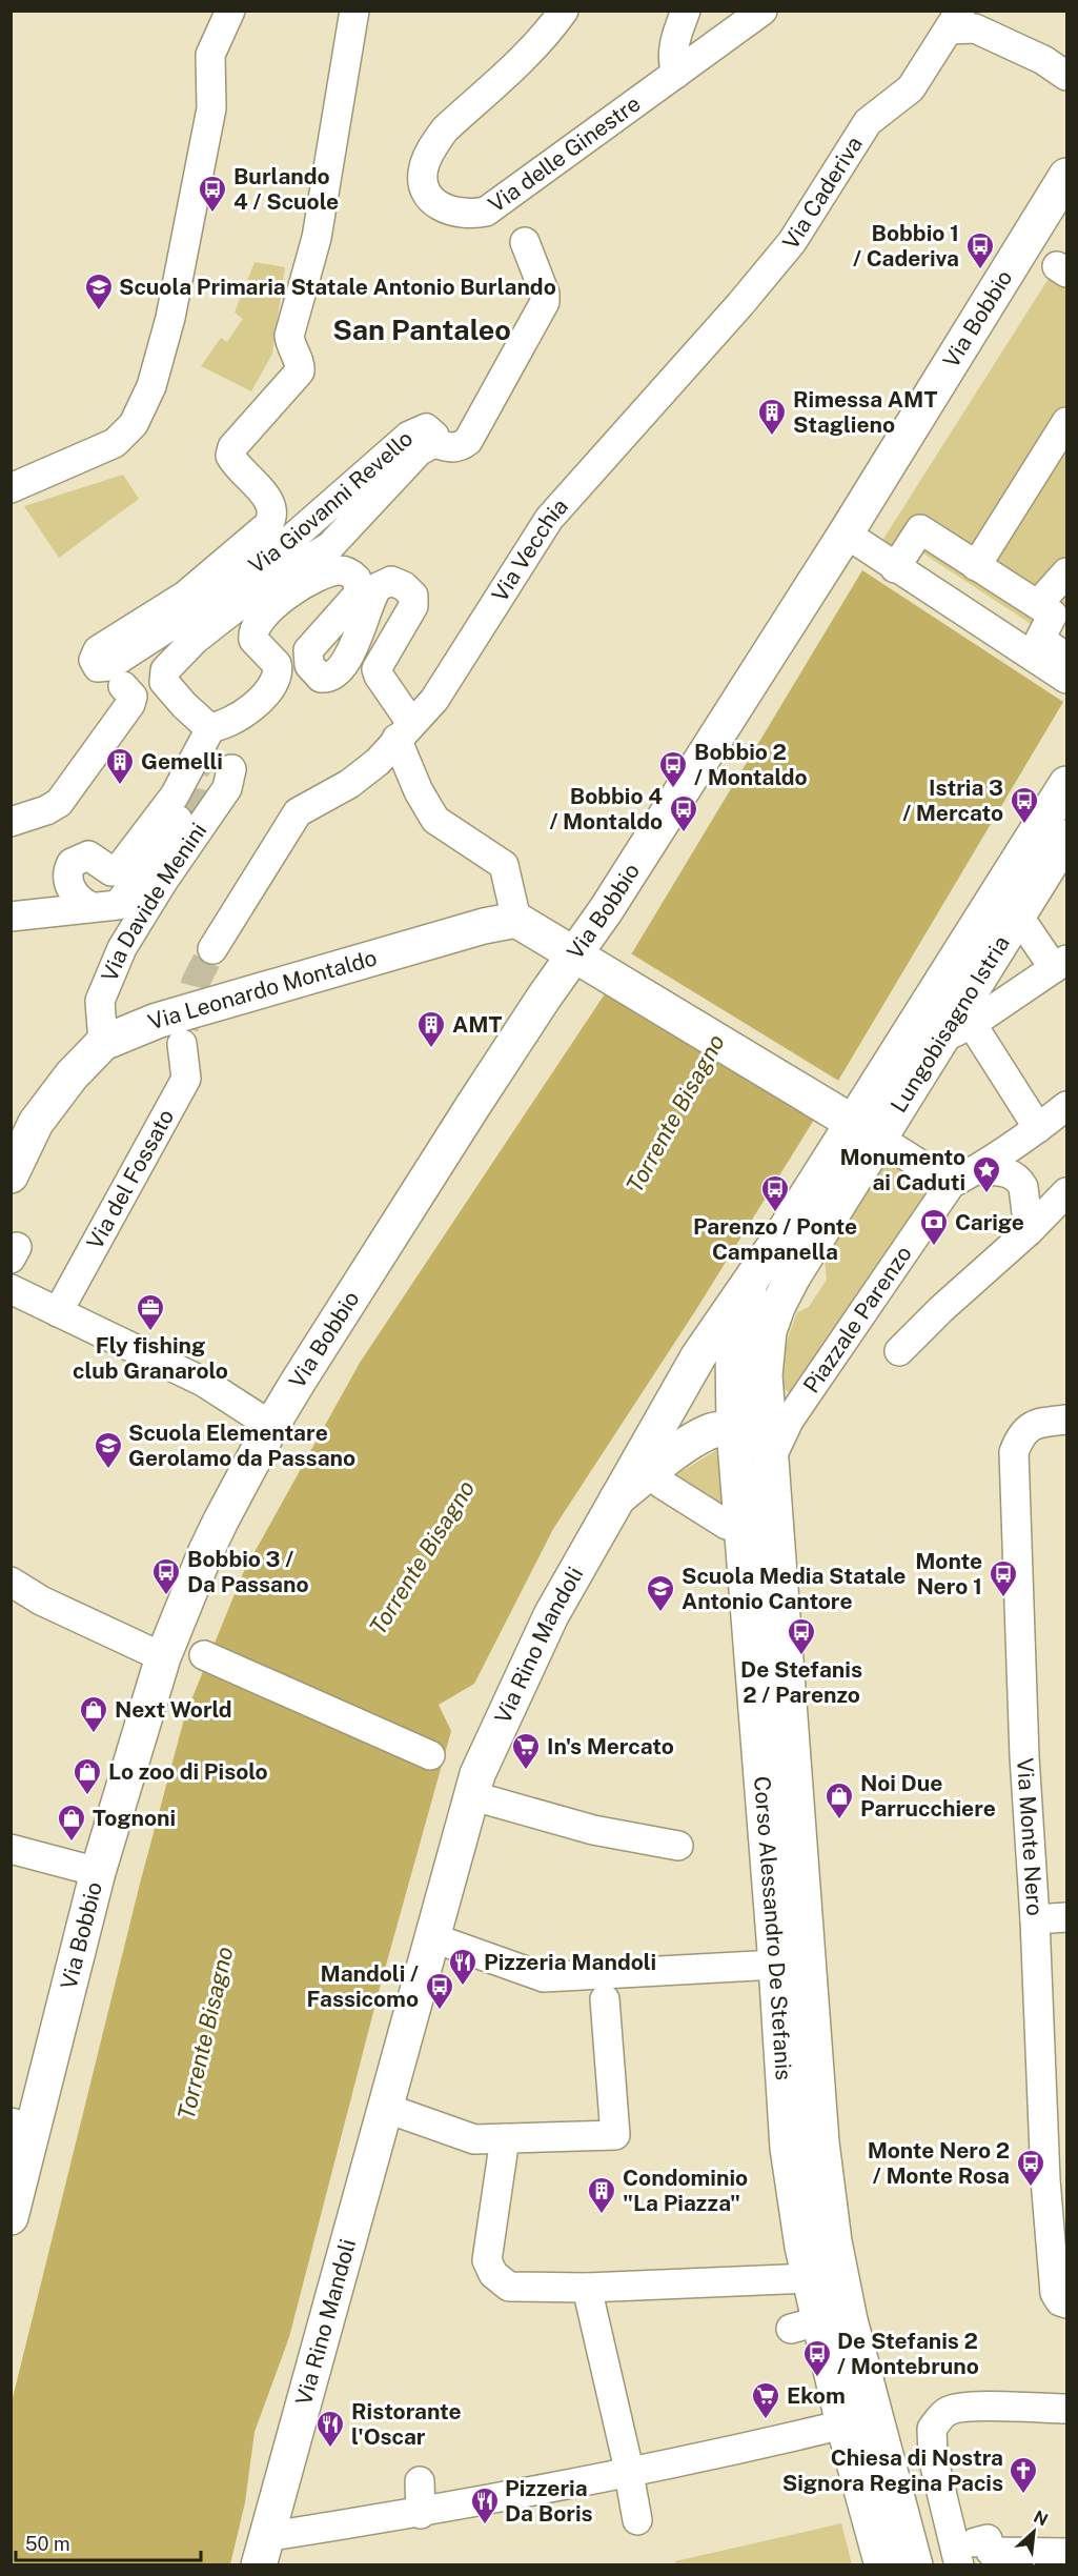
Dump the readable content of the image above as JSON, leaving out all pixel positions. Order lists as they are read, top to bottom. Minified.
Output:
{"streets":{"main road":["Via Bobbio","Via Leonardo Montaldo","Lungobisagno Istria","Via Rino Mandoli","Corso Alessandro De Stefanis"],"street":["Via delle Ginestre","Via Caderiva","Via Giovanni Revello","Via Vecchia","Via Davide Menini","Via del Fossato","Piazzale Parenzo","Via Monte Nero"]},"crossings":[["Via Caderiva","Via Vecchia"],["Via Giovanni Revello","Via Vecchia"],["Via Giovanni Revello","Via Davide Menini"],["Via Davide Menini","Via Leonardo Montaldo"],["Lungobisagno Istria","Via Rino Mandoli"],["Lungobisagno Istria","Corso Alessandro De Stefanis"],["Piazzale Parenzo","Corso Alessandro De Stefanis"],["Via Rino Mandoli","Corso Alessandro De Stefanis"]],"districts":["San Pantaleo"],"water":["Torrente Bisagno"],"places":{"bus stop":["Burlando 4 / Scuole","Bobbio 1 / Caderiva","Bobbio 2 / Montaldo","Istria 3 / Mercato","Bobbio 4 / Montaldo","Parenzo / Ponte Campanella","Bobbio 3 / Da Passano","Monte Nero 1","De Stefanis 2 / Parenzo","Mandoli / Fassicomo","Monte Nero 2 / Monte Rosa","De Stefanis 2 / Montebruno"],"school or university":["Scuola Primaria Statale Antonio Burlando","Scuola Elementare Gerolamo da Passano","Scuola Media Statale Antonio Cantore"],"building":["Rimessa AMT Staglieno","Gemelli","AMT","Condominio \"La Piazza\""],"place":["Monumento ai Caduti"],"bank":["Carige"],"office":["Fly fishing club Granarolo"],"shop":["Next World","Lo zoo di Pisolo","Noi Due Parrucchiere","Tognoni"],"supermarket":["In's Mercato","Ekom"],"restaurant":["Pizzeria Mandoli","Ristorante l'Oscar","Pizzeria Da Boris"],"church":["Chiesa di Nostra Signora Regina Pacis"]},"scale_bar":"50 m","north":"top right"}
